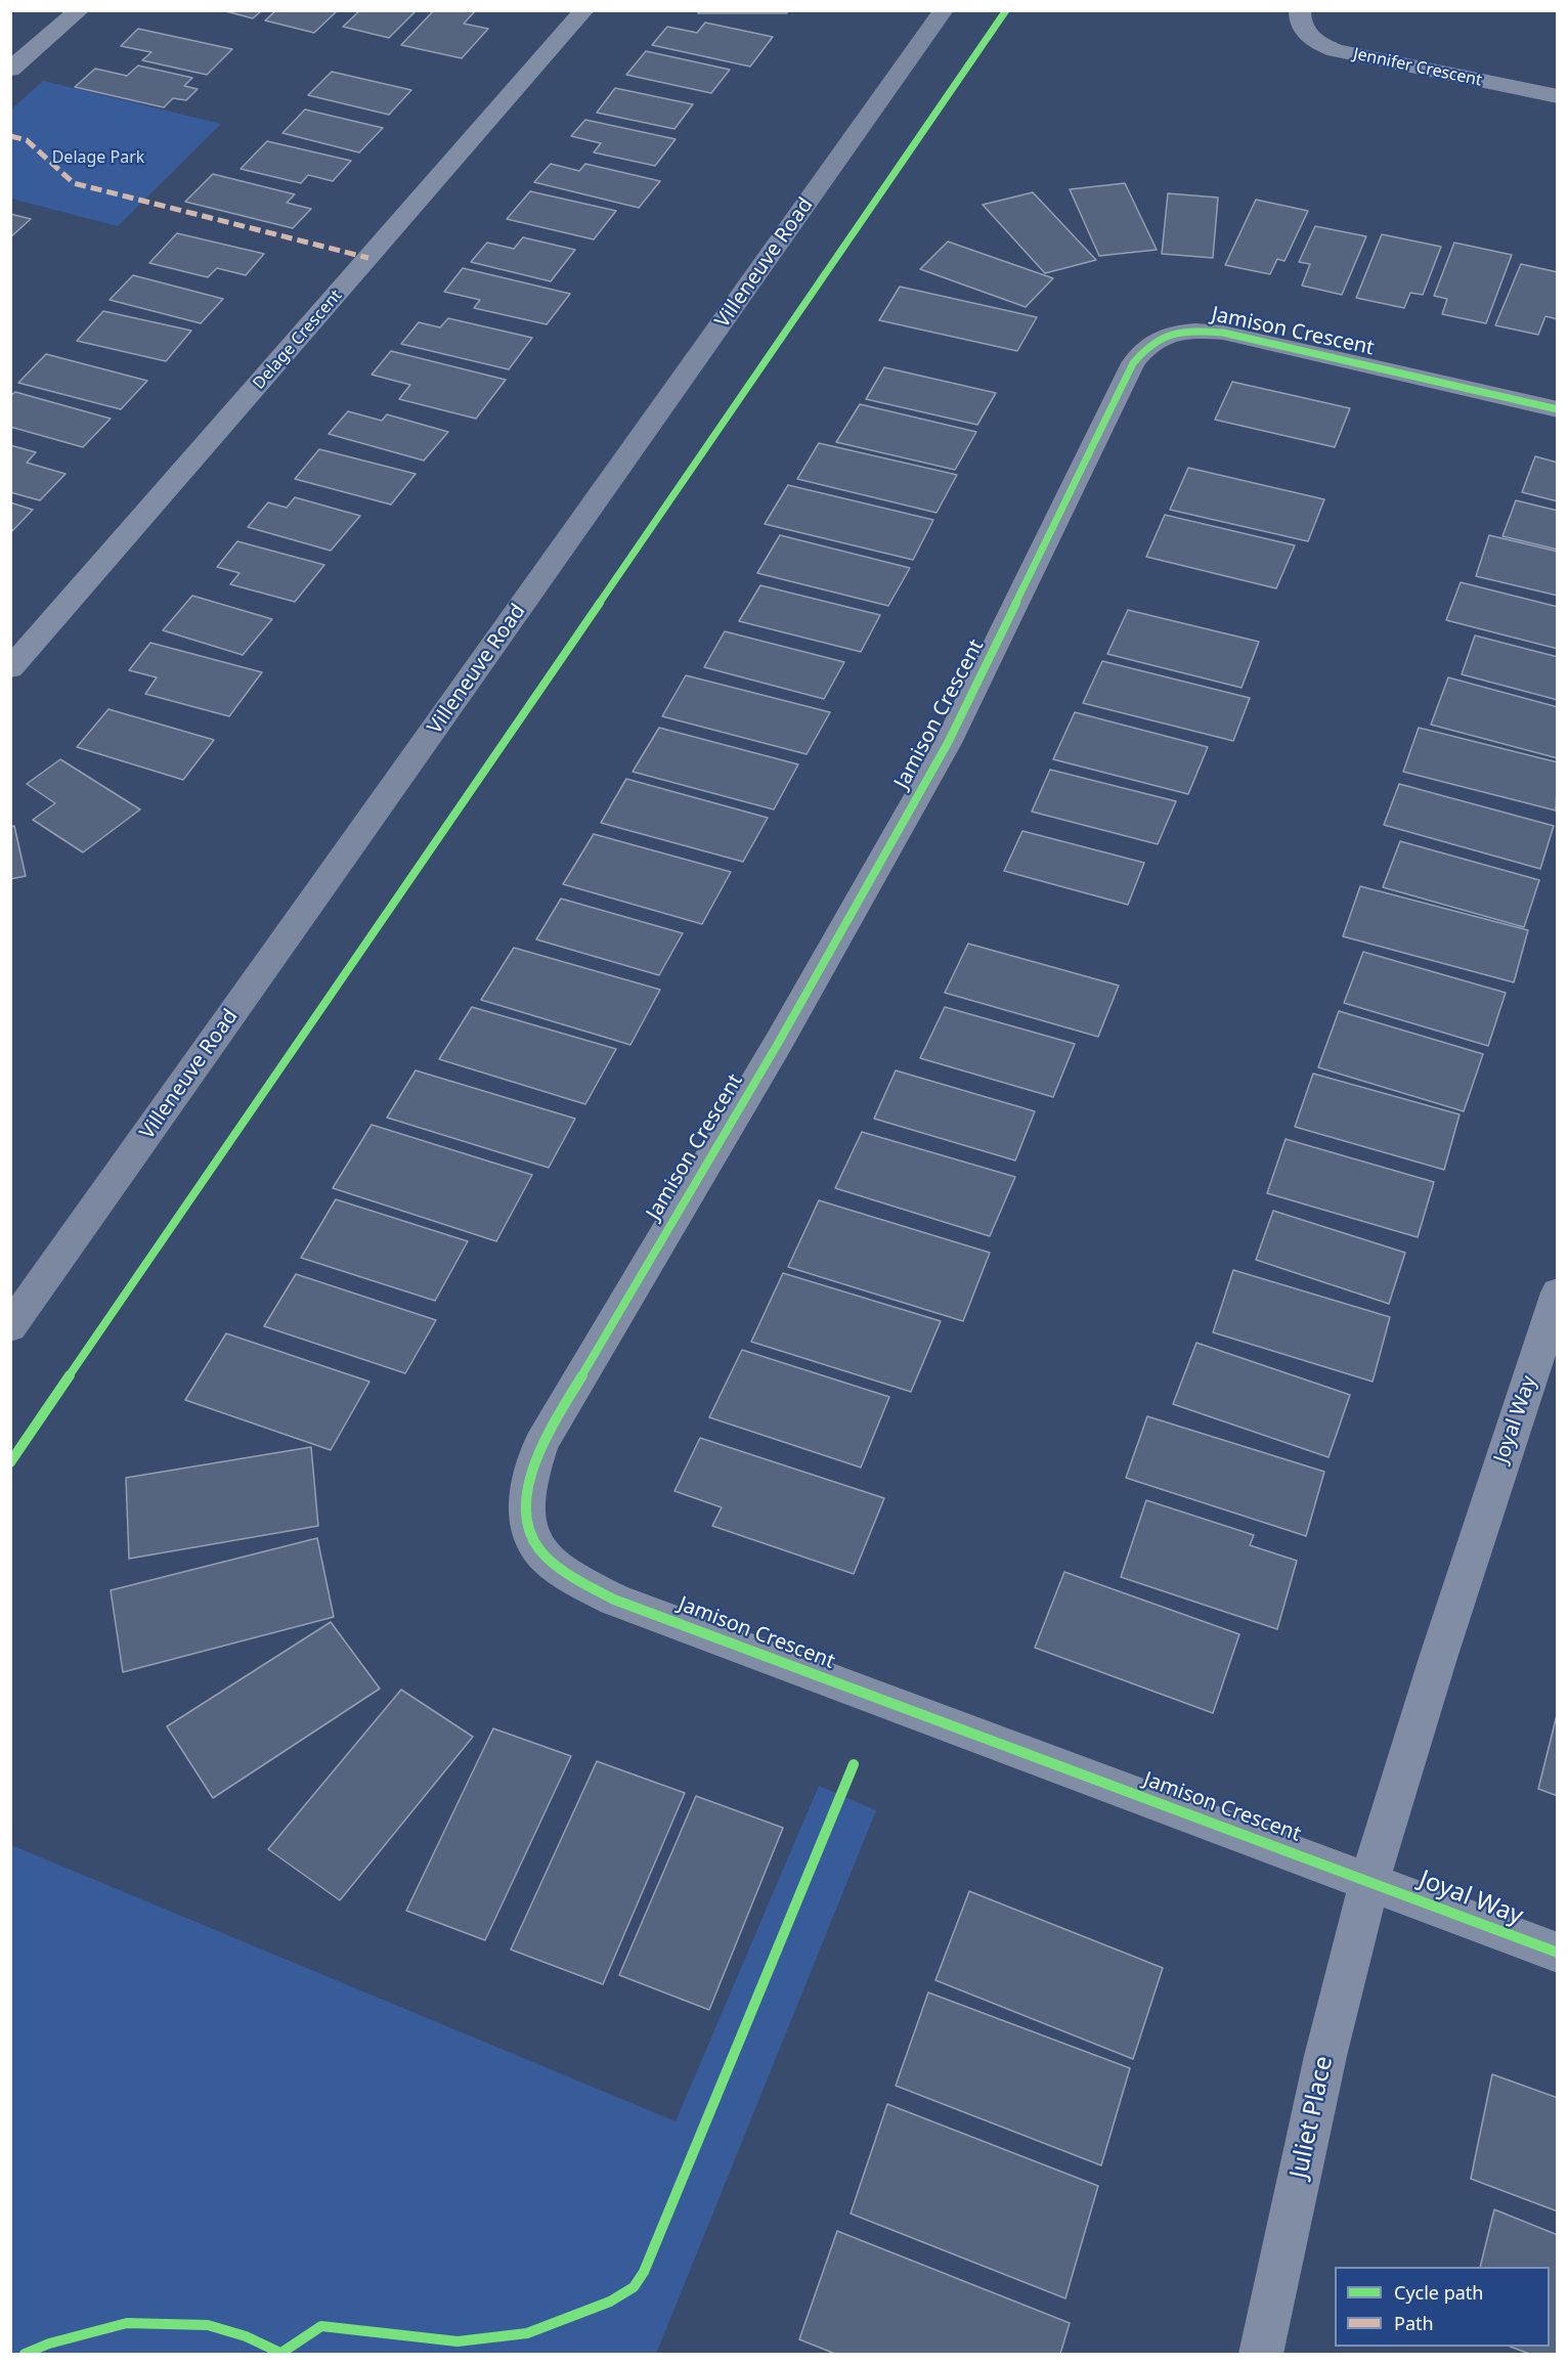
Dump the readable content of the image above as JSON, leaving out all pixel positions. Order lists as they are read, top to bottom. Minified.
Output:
{"streets":{"main road":["Villeneuve Road"],"street":["Jennifer Crescent","Jamison Crescent","Delage Crescent","Joyal Way","Juliet Place"]},"crossings":[["Jamison Crescent","Joyal Way"],["Jamison Crescent","Juliet Place"],["Joyal Way","Juliet Place"]],"parks":["Delage Park"],"legend":["Cycle path","Path"]}
